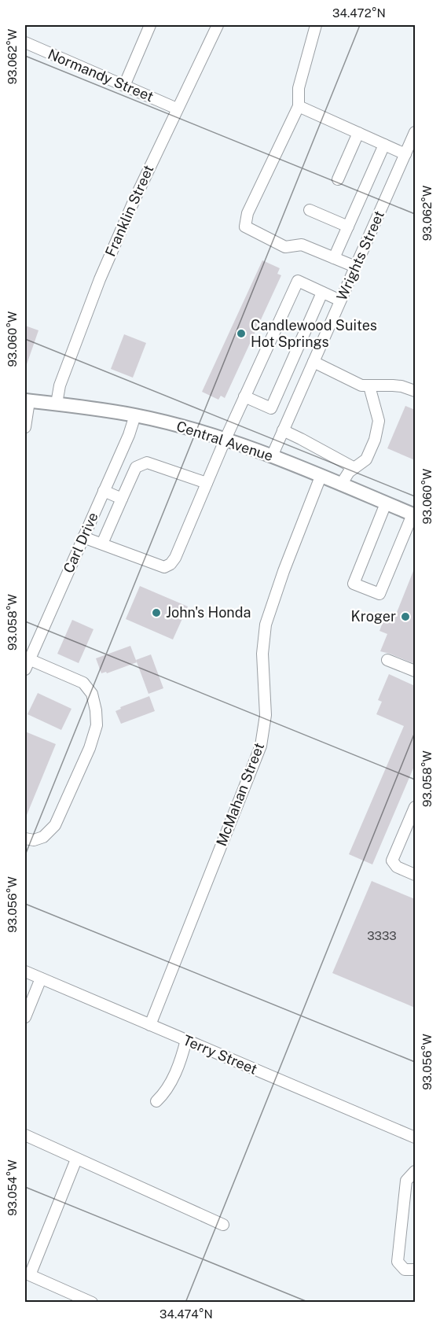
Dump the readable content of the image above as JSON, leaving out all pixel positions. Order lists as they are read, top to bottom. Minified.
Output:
{"streets":{"main road":["Central Avenue"],"street":["Normandy Street","Franklin Street","Wrights Street","Carl Drive","McMahan Street","Terry Street"]},"crossings":[["Normandy Street","Franklin Street"],["Franklin Street","Central Avenue"],["Wrights Street","Central Avenue"],["Central Avenue","Carl Drive"],["Central Avenue","McMahan Street"],["McMahan Street","Terry Street"]],"places":["Candlewood Suites Hot Springs","John's Honda","Kroger"],"house_numbers":["3333"],"coordinates":["34.472°N","93.062°W","93.060°W","93.058°W","93.056°W","93.054°W","34.474°N"]}
